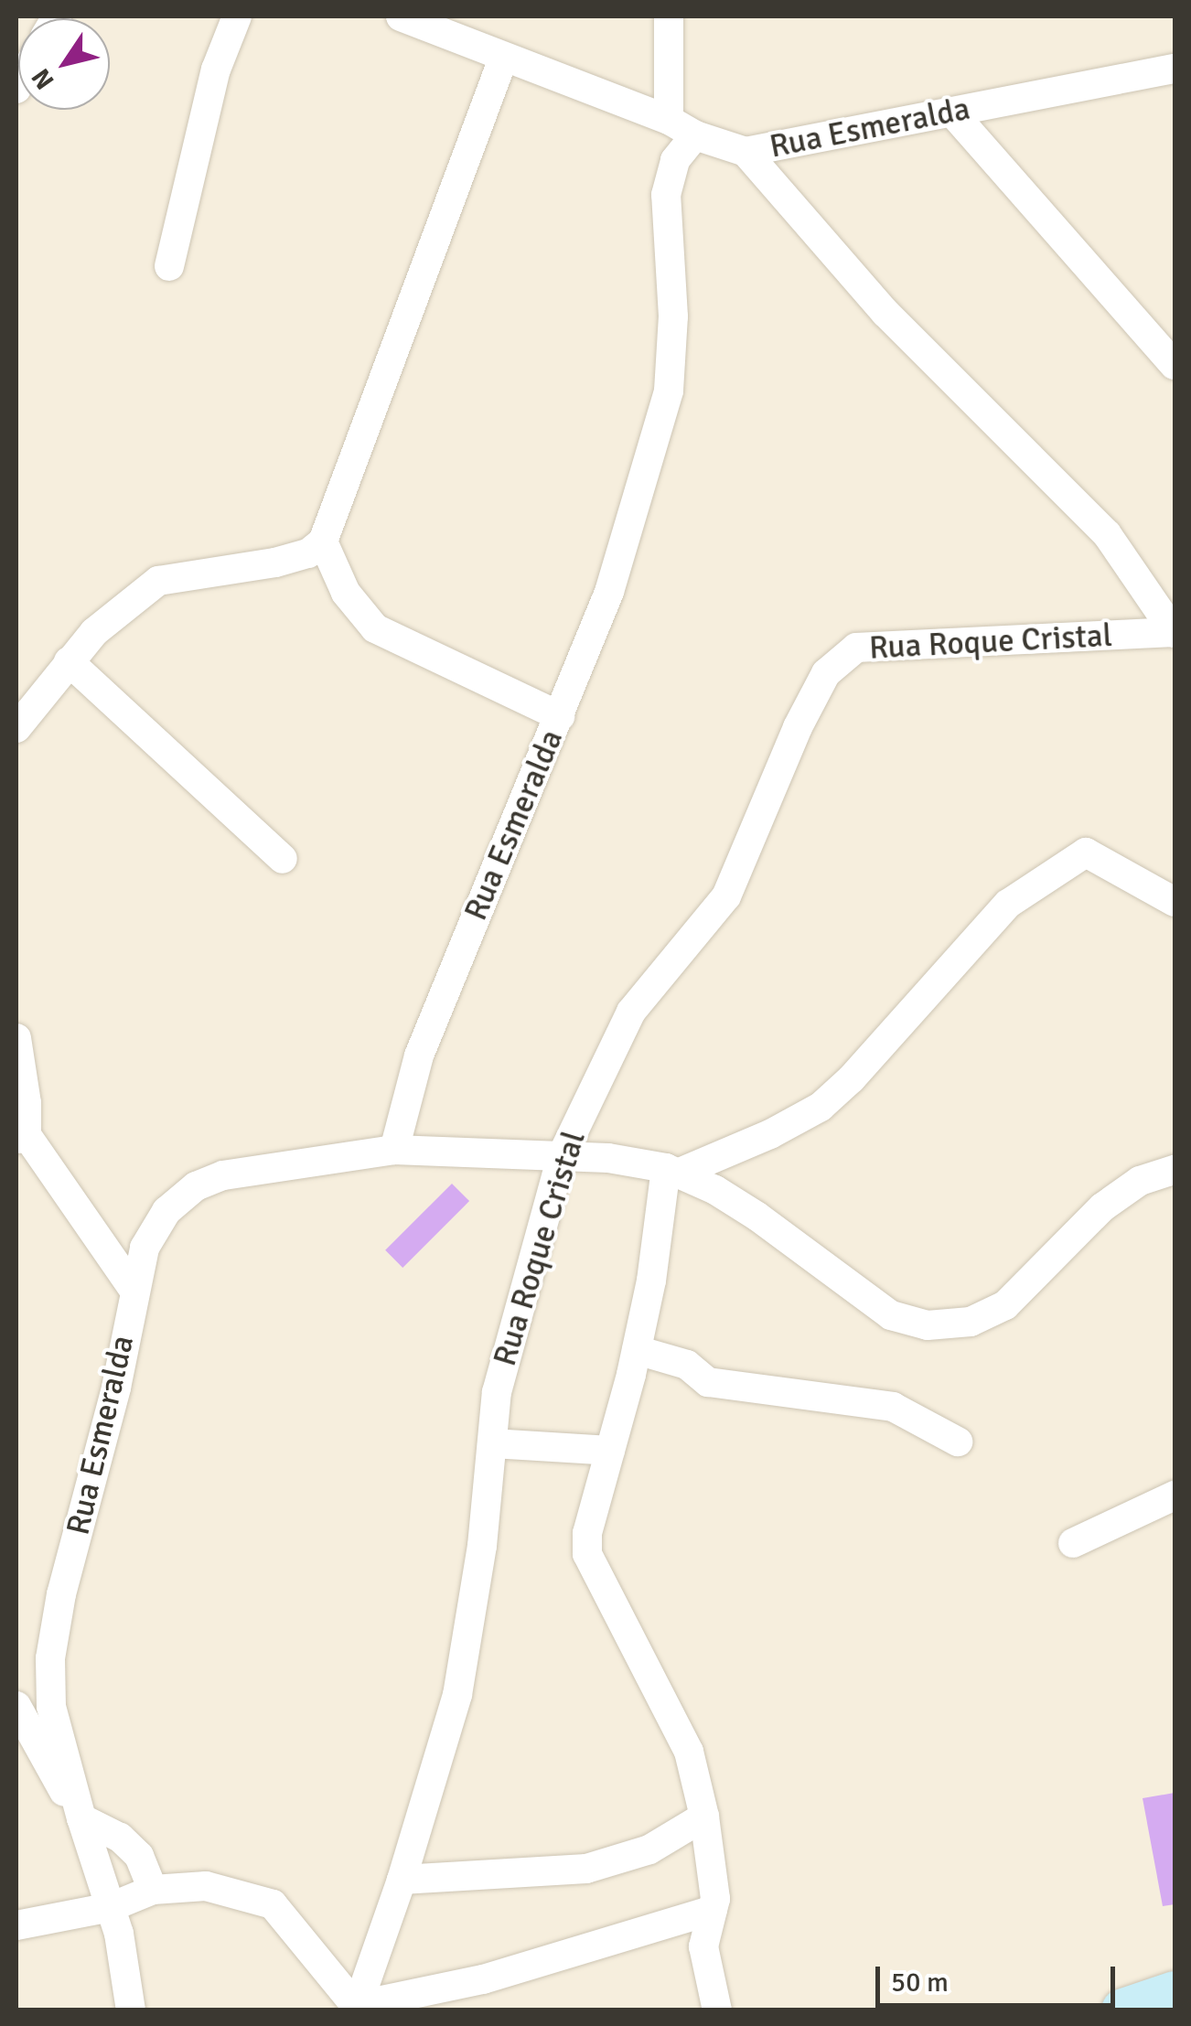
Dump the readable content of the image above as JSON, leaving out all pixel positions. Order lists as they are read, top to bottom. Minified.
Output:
{"streets":{"street":["Rua Esmeralda","Rua Roque Cristal"]},"scale_bar":"50 m","north":"bottom left"}
